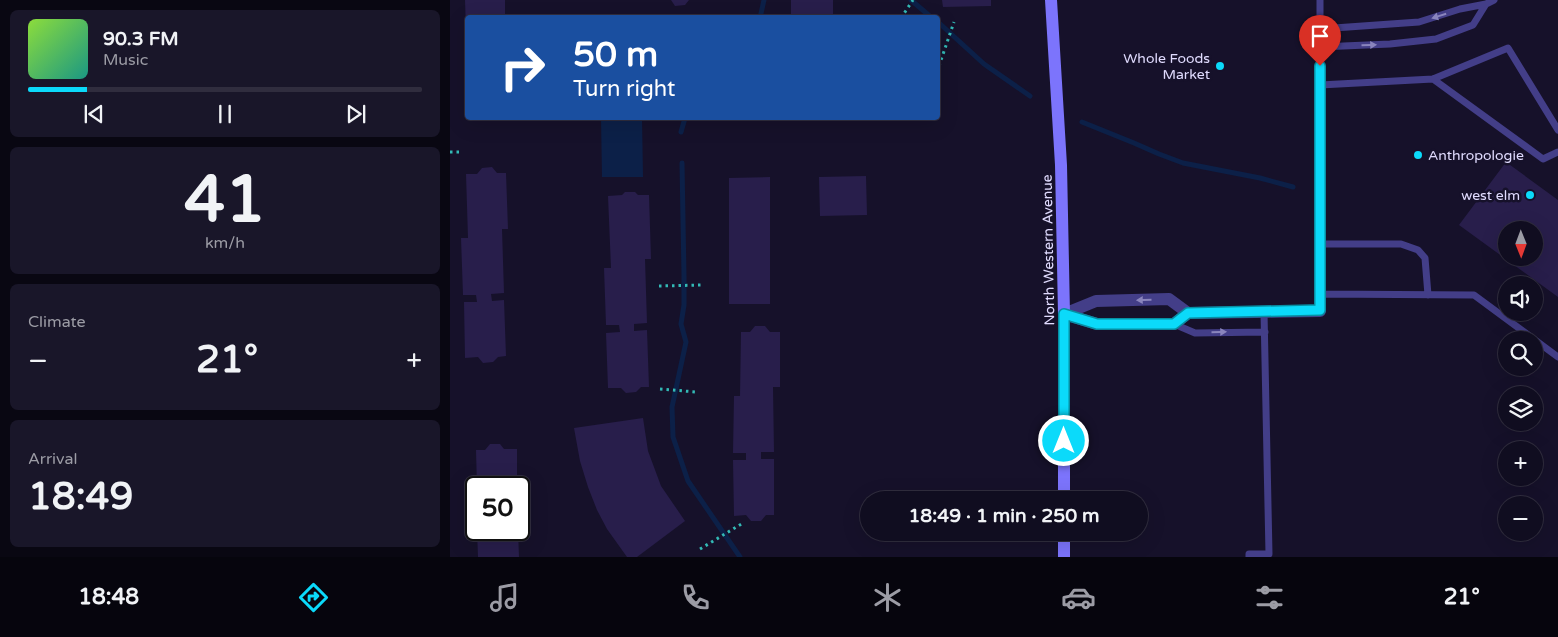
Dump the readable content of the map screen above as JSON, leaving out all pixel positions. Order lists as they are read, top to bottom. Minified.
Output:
{"streets":{"main road":["North Western Avenue"]},"places":["Whole Foods Market","Anthropologie","west elm"],"north":"bottom","page":{"turn":["50 m","Turn right"],"song":["90.3 FM","Music"],"tile":[["41","km/h"],"Climate",["Arrival","18:49"]],"map_buttons":["+","−"],"heat":["−","21°","+"],"limit":"50","trip":"18:49 · 1 min · 250 m","tabs":["18:48","21°"]}}
